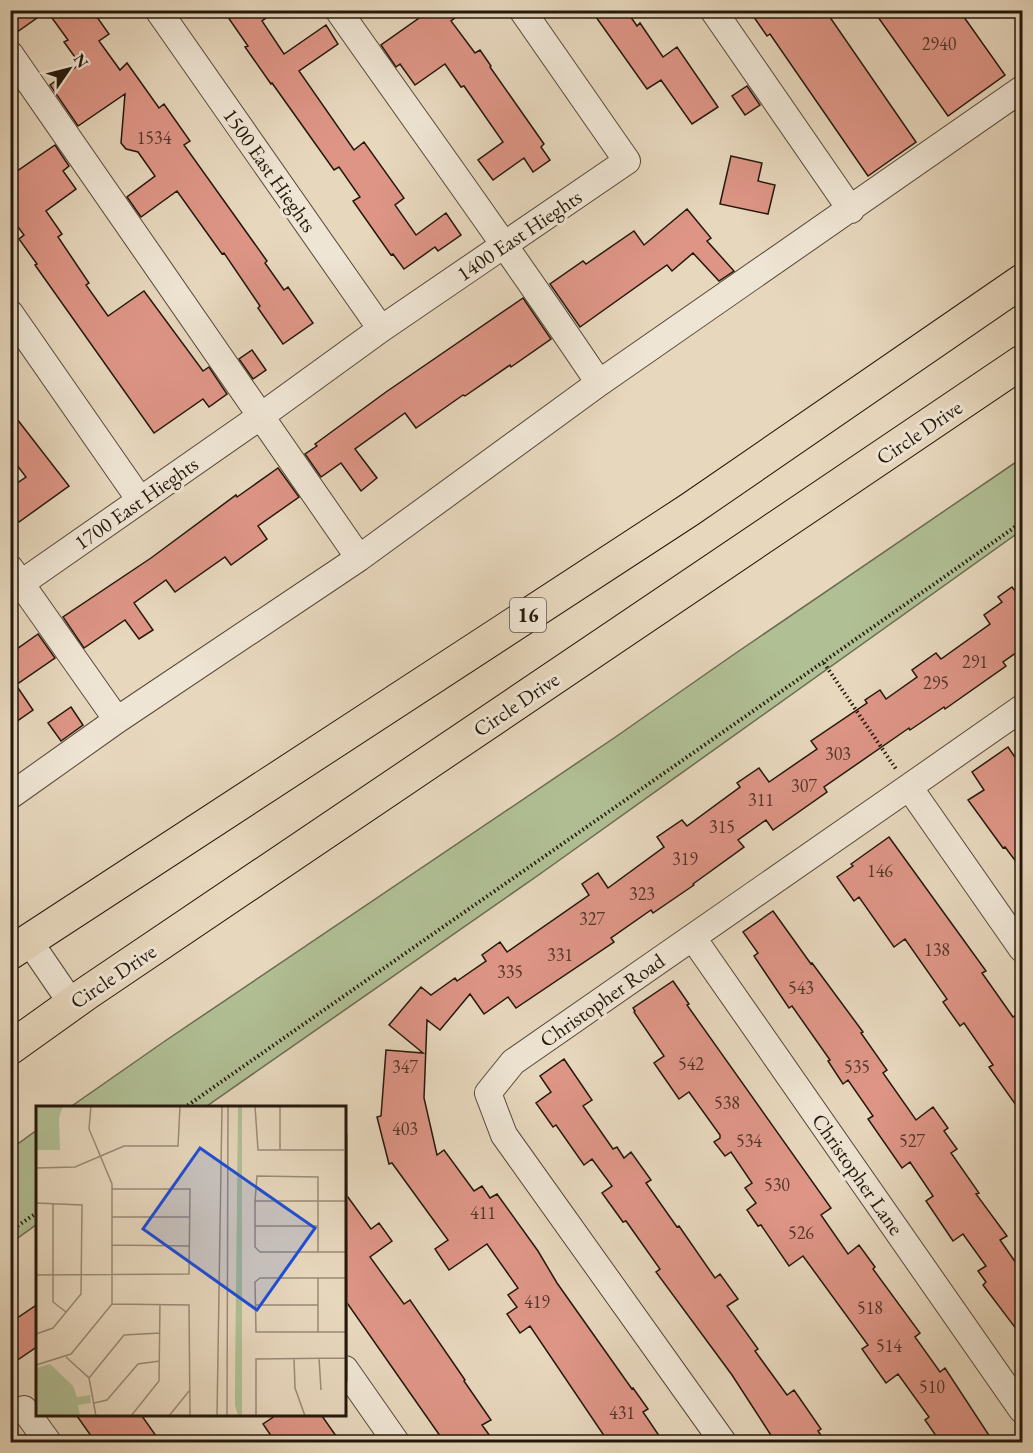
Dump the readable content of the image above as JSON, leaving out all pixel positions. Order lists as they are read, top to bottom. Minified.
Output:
{"streets":{"highway":["Circle Drive","16"],"street":["1500 East Hieghts","1400 East Hieghts","1700 East Hieghts","Christopher Road","Christopher Lane"]},"crossings":[["1500 East Hieghts","1400 East Hieghts"],["1400 East Hieghts","1700 East Hieghts"],["Christopher Road","Christopher Lane"]],"house_numbers":["2940","1534","291","295","303","307","311","315","319","146","323","327","138","331","335","543","542","347","535","538","403","534","527","530","411","526","419","518","514","510","431"],"north":"top right"}
